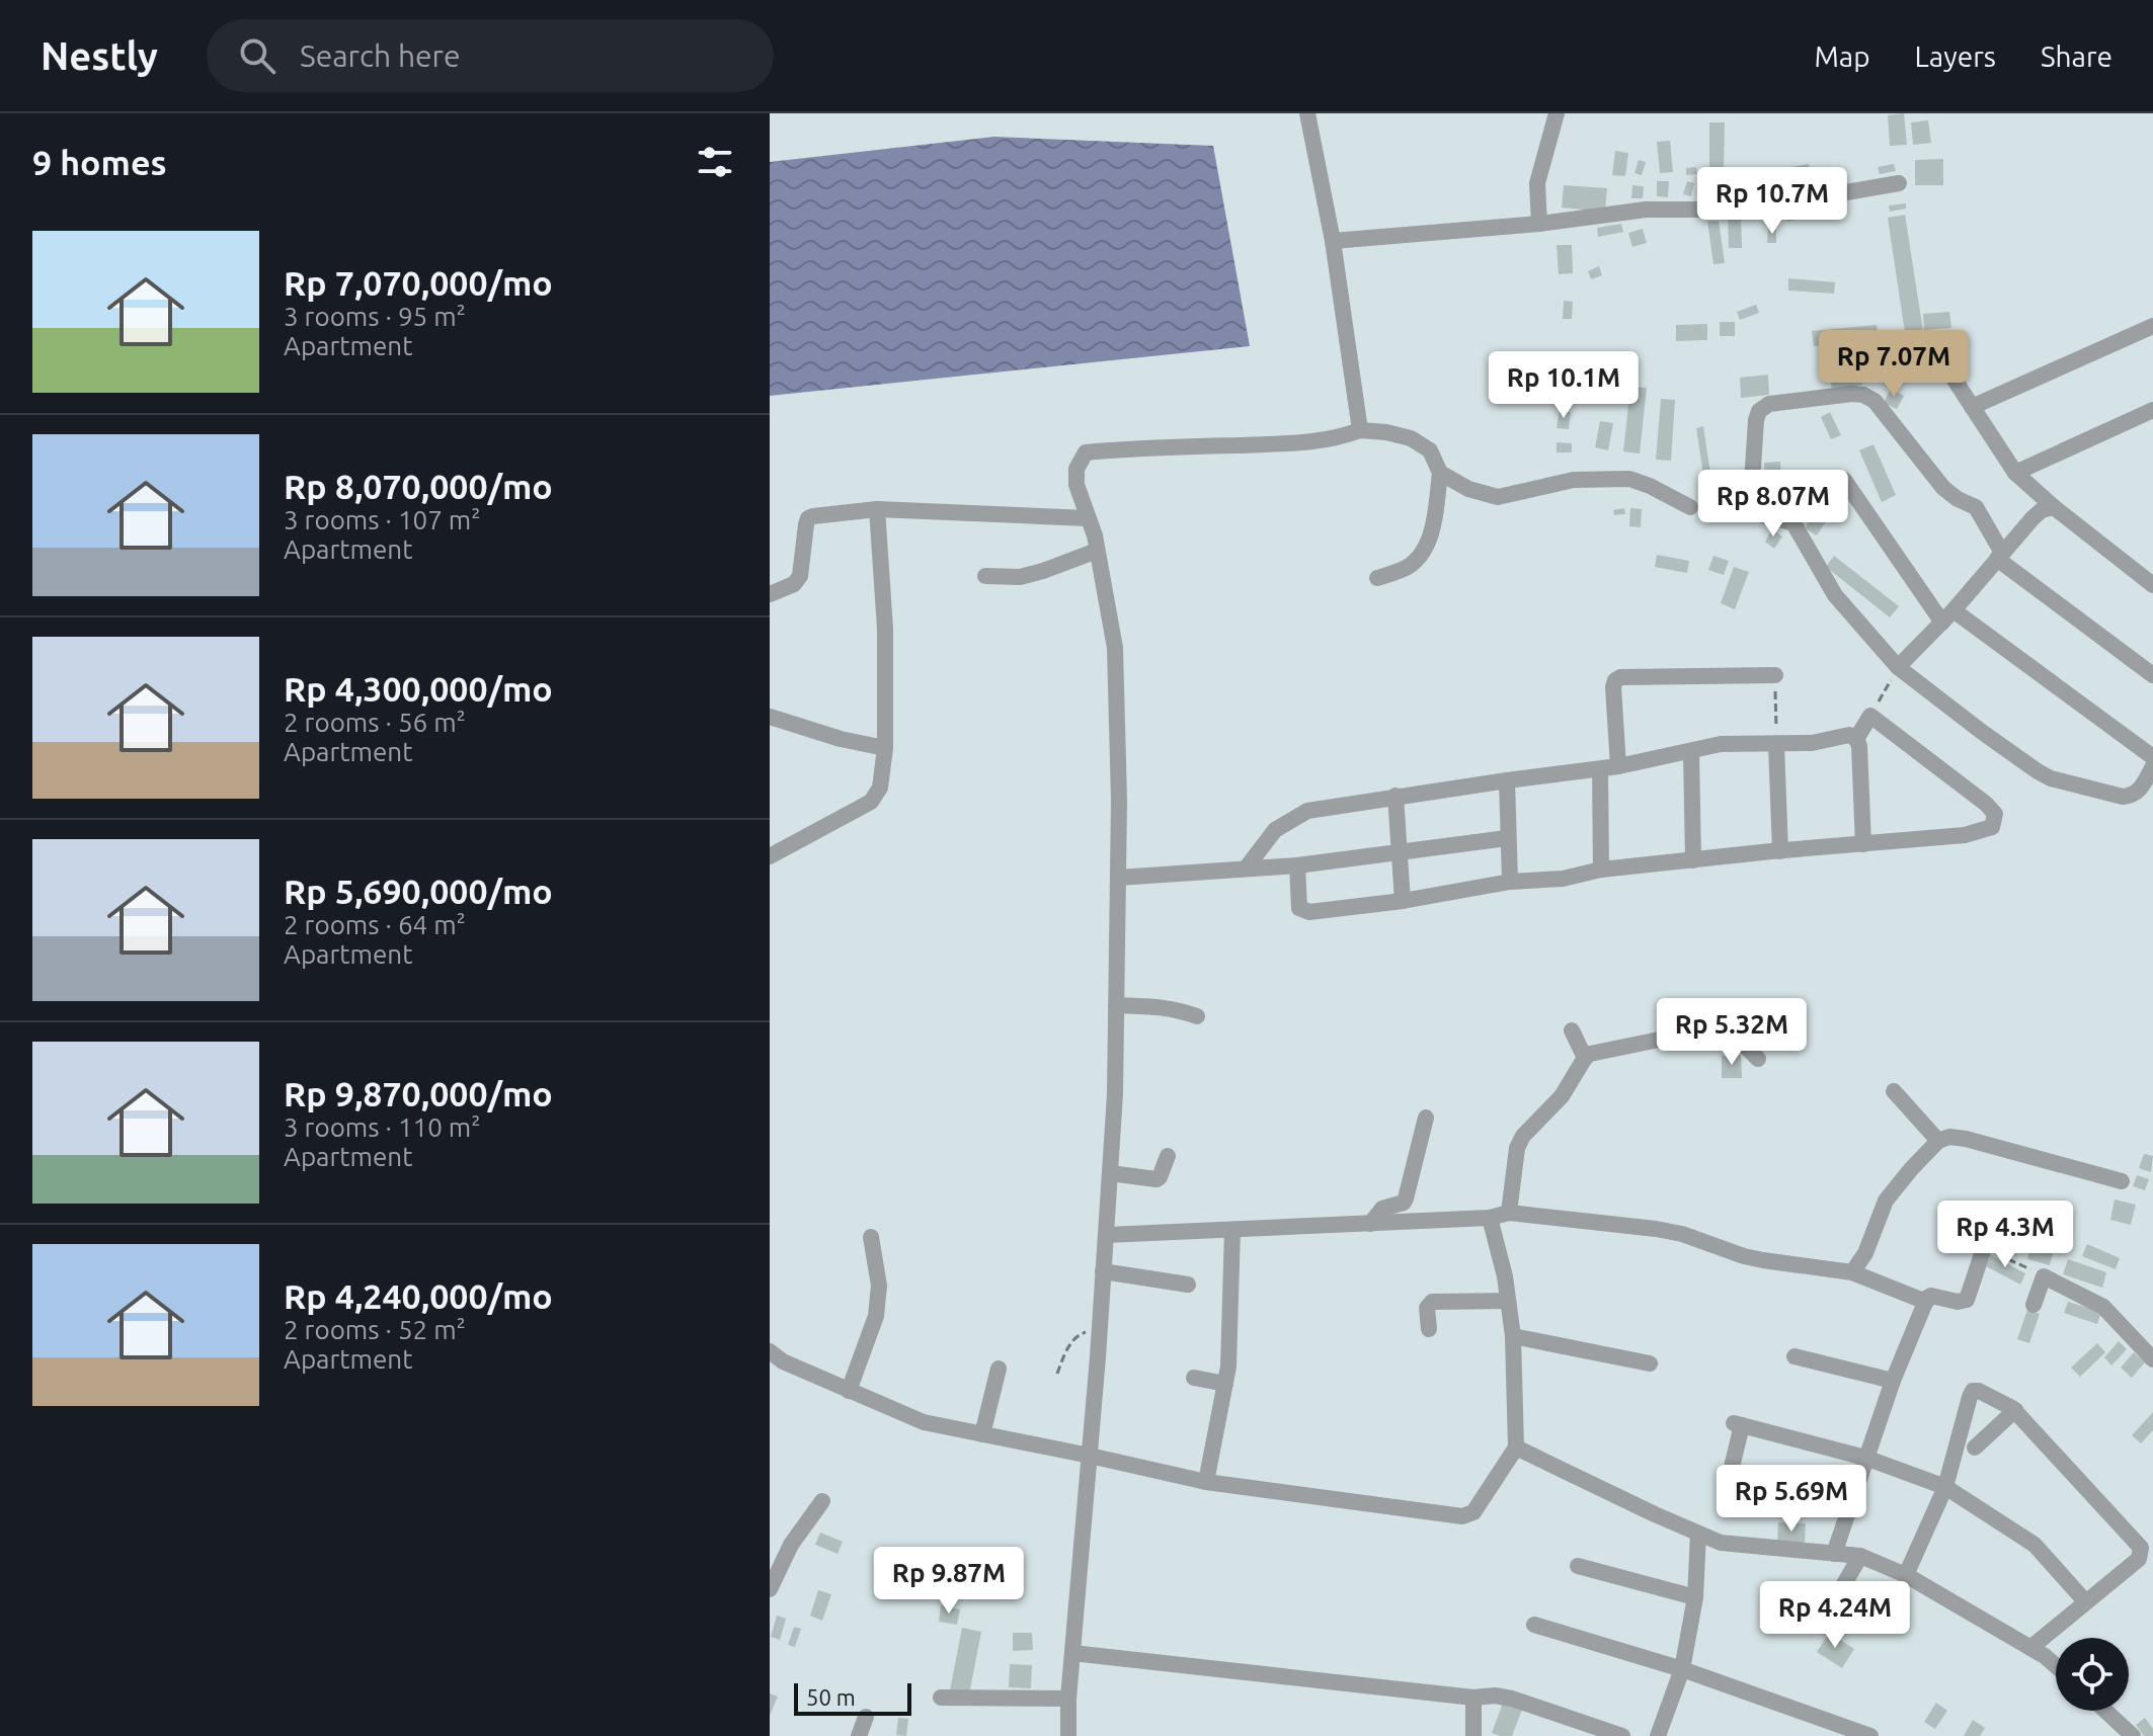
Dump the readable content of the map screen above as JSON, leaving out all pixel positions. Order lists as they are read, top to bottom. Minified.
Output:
{"scale_bar":"50 m","page":{"header":"Nestly","search":"Search here","nav":["Map","Layers","Share"],"heading":"9 homes","price":["Rp 10.7M","Rp 7.07M","Rp 10.1M","Rp 8.07M","Rp 5.32M","Rp 4.3M","Rp 5.69M","Rp 9.87M","Rp 4.24M"],"list":[{"name":"Rp 7,070,000/mo","note":"3 rooms · 95 m² · Apartment"},{"name":"Rp 8,070,000/mo","note":"3 rooms · 107 m² · Apartment"},{"name":"Rp 4,300,000/mo","note":"2 rooms · 56 m² · Apartment"},{"name":"Rp 5,690,000/mo","note":"2 rooms · 64 m² · Apartment"},{"name":"Rp 9,870,000/mo","note":"3 rooms · 110 m² · Apartment"},{"name":"Rp 4,240,000/mo","note":"2 rooms · 52 m² · Apartment"}],"scale":"50 m"}}
